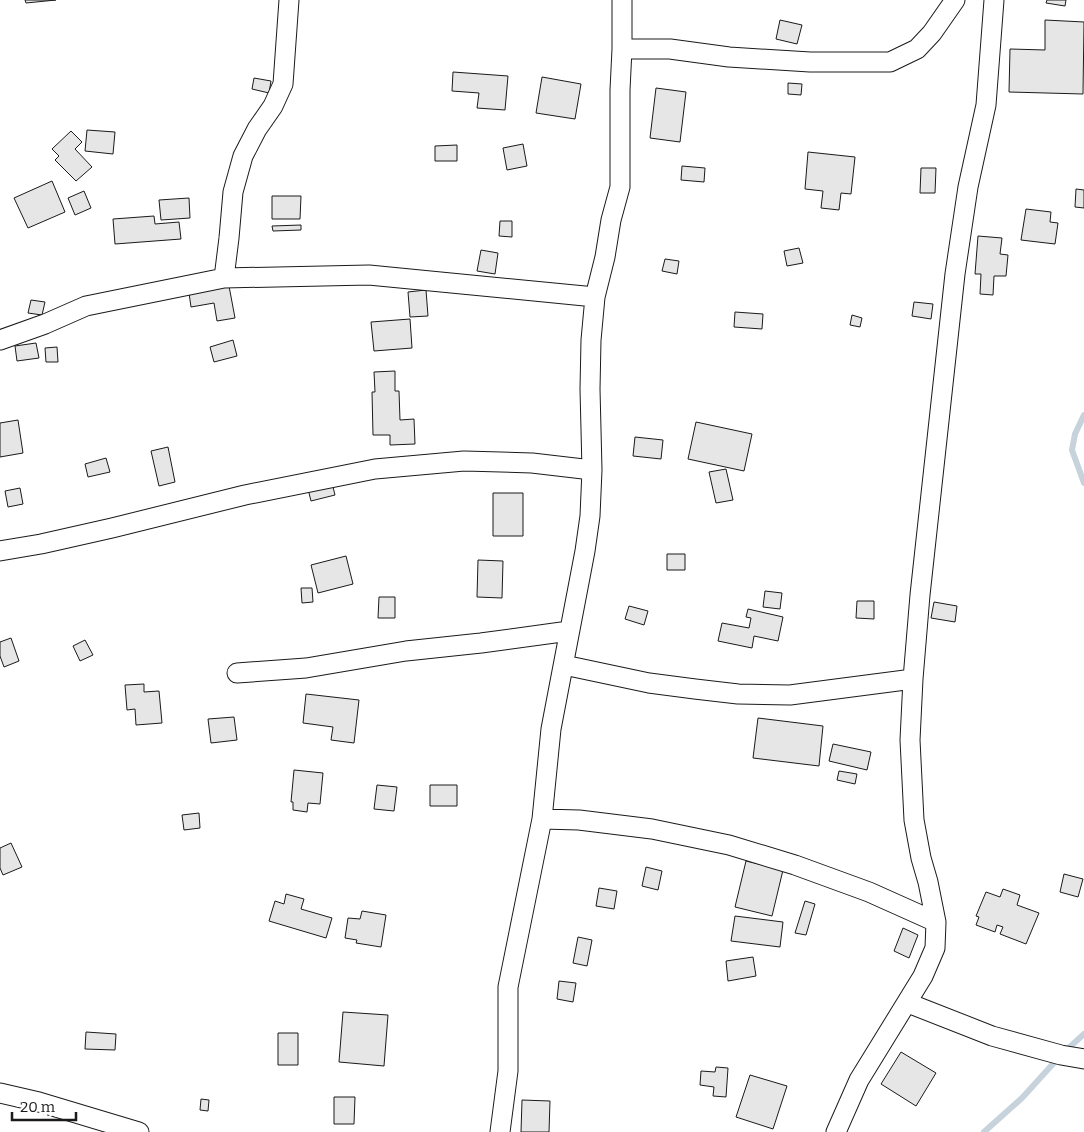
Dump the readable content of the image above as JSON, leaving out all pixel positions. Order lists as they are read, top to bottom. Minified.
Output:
{"scale_bar":"20 m"}
